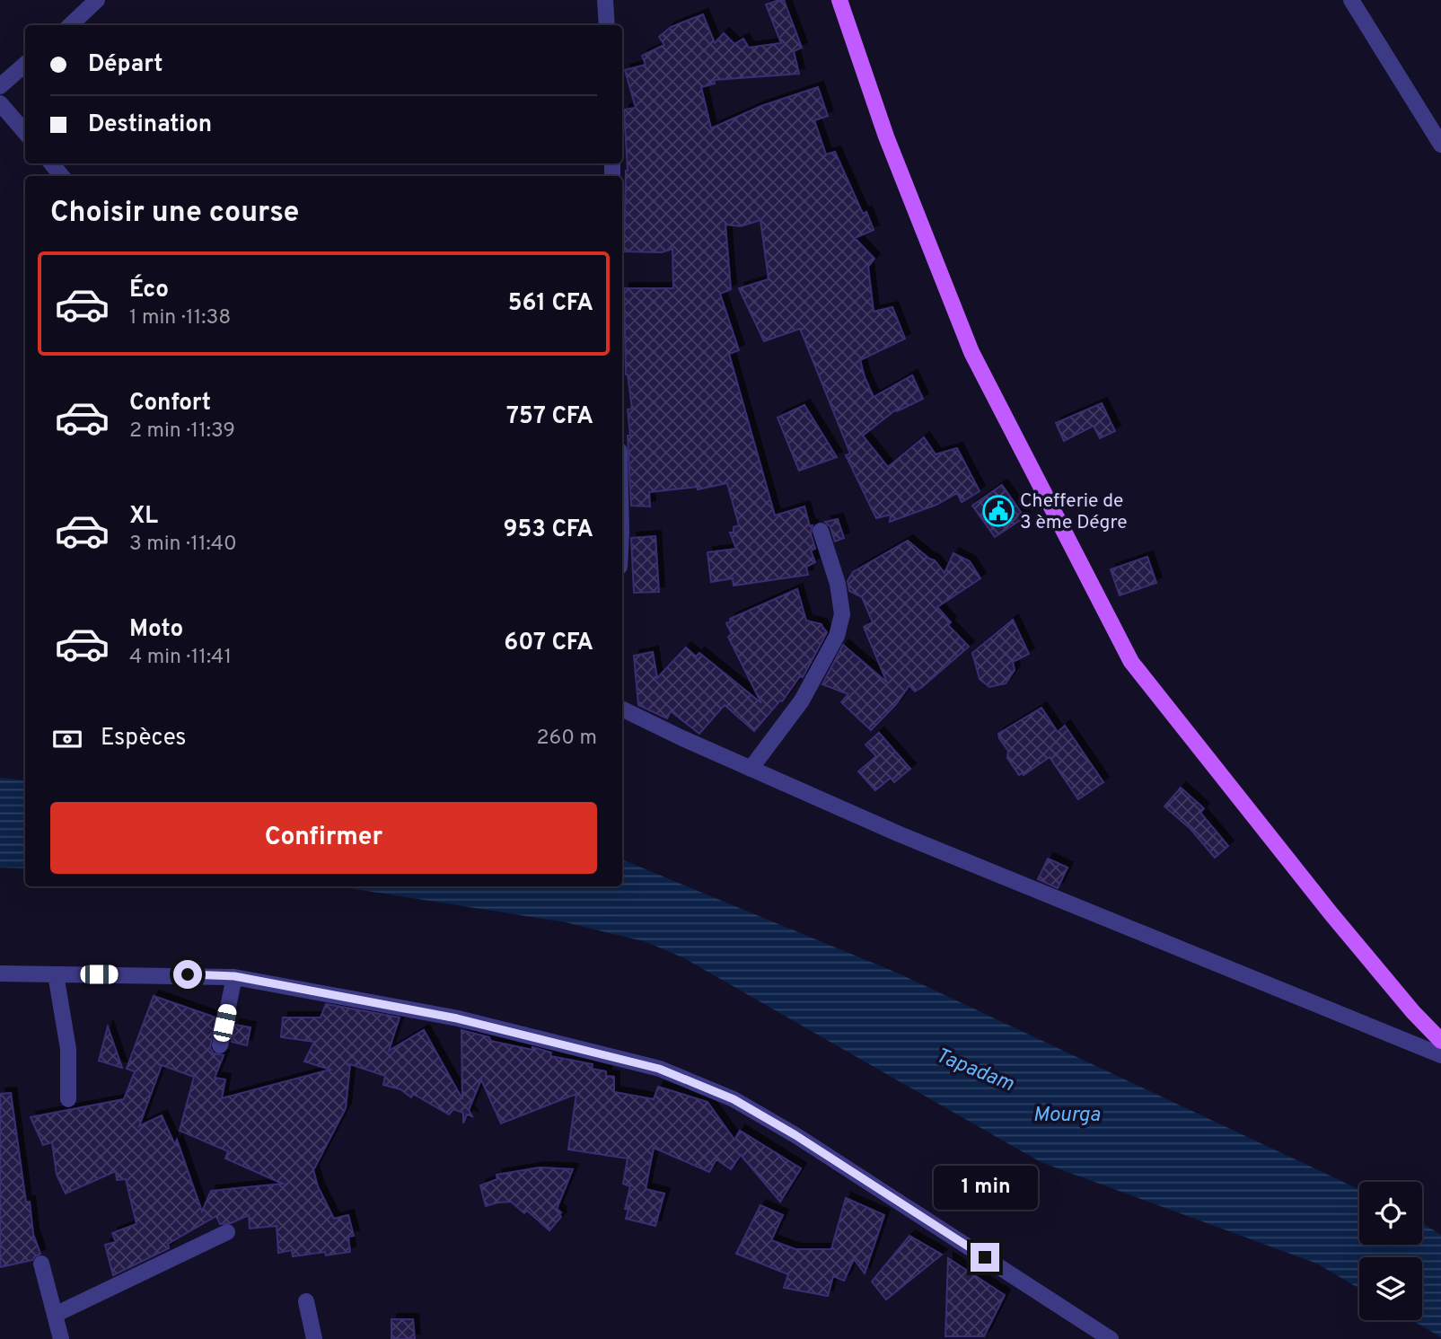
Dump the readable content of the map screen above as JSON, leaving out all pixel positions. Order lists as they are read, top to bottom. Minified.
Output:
{"water":["Tapadam","Mourga"],"places":{"public building":["Chefferie de 3 ème Dégre"]},"page":{"banner":["Départ","Destination"],"heading":"Choisir une course","list":[{"name":"Éco","note":"1 min · 11:38","value":"561 CFA"},{"name":"Confort","note":"2 min · 11:39","value":"757 CFA"},{"name":"XL","note":"3 min · 11:40","value":"953 CFA"},{"name":"Moto","note":"4 min · 11:41","value":"607 CFA"}],"pay":["Espèces","260 m"],"buttons":"Confirmer","bubble":"1 min"}}
